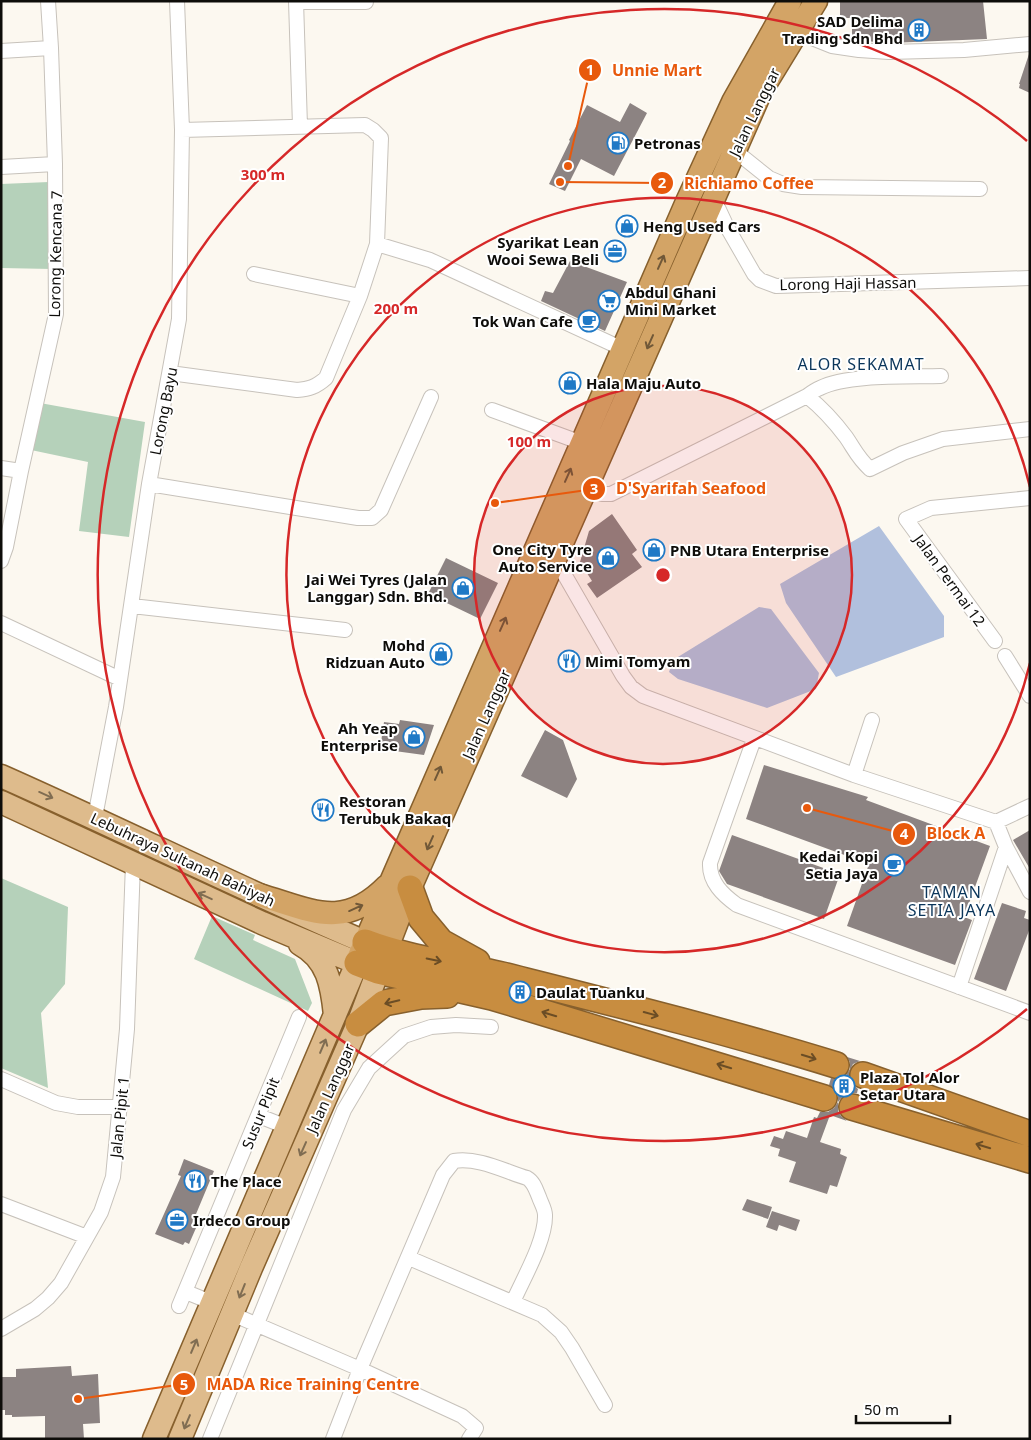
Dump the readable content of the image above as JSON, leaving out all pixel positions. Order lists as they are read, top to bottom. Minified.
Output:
{"streets":{"highway":["Jalan Langgar"],"main road":["Lebuhraya Sultanah Bahiyah"],"street":["Lorong Kencana 7","Lorong Haji Hassan","Lorong Bayu","Jalan Permai 12","Susur Pipit","Jalan Pipit 1"]},"crossings":[["Jalan Langgar","Lorong Haji Hassan"],["Jalan Langgar","Lebuhraya Sultanah Bahiyah"],["Lorong Bayu","Lebuhraya Sultanah Bahiyah"],["Lebuhraya Sultanah Bahiyah","Jalan Pipit 1"]],"districts":["ALOR SEKAMAT","TAMAN SETIA JAYA"],"places":{"building":["SAD Delima Trading Sdn Bhd","Daulat Tuanku","Plaza Tol Alor Setar Utara"],"fuel station":["Petronas"],"other":["Unnie Mart","Richiamo Coffee","D'Syarifah Seafood","Block A","MADA Rice Training Centre"],"shop":["Heng Used Cars","Hala Maju Auto","PNB Utara Enterprise","One City Tyre Auto Service","Jai Wei Tyres (Jalan Langgar) Sdn. Bhd.","Mohd Ridzuan Auto","Ah Yeap Enterprise"],"office":["Syarikat Lean Wooi Sewa Beli","Irdeco Group"],"supermarket":["Abdul Ghani Mini Market"],"cafe":["Tok Wan Cafe","Kedai Kopi Setia Jaya"],"restaurant":["Mimi Tomyam","Restoran Terubuk Bakaq","The Place"]},"scale_bar":"50 m","rings":["300 m","200 m","100 m"]}
